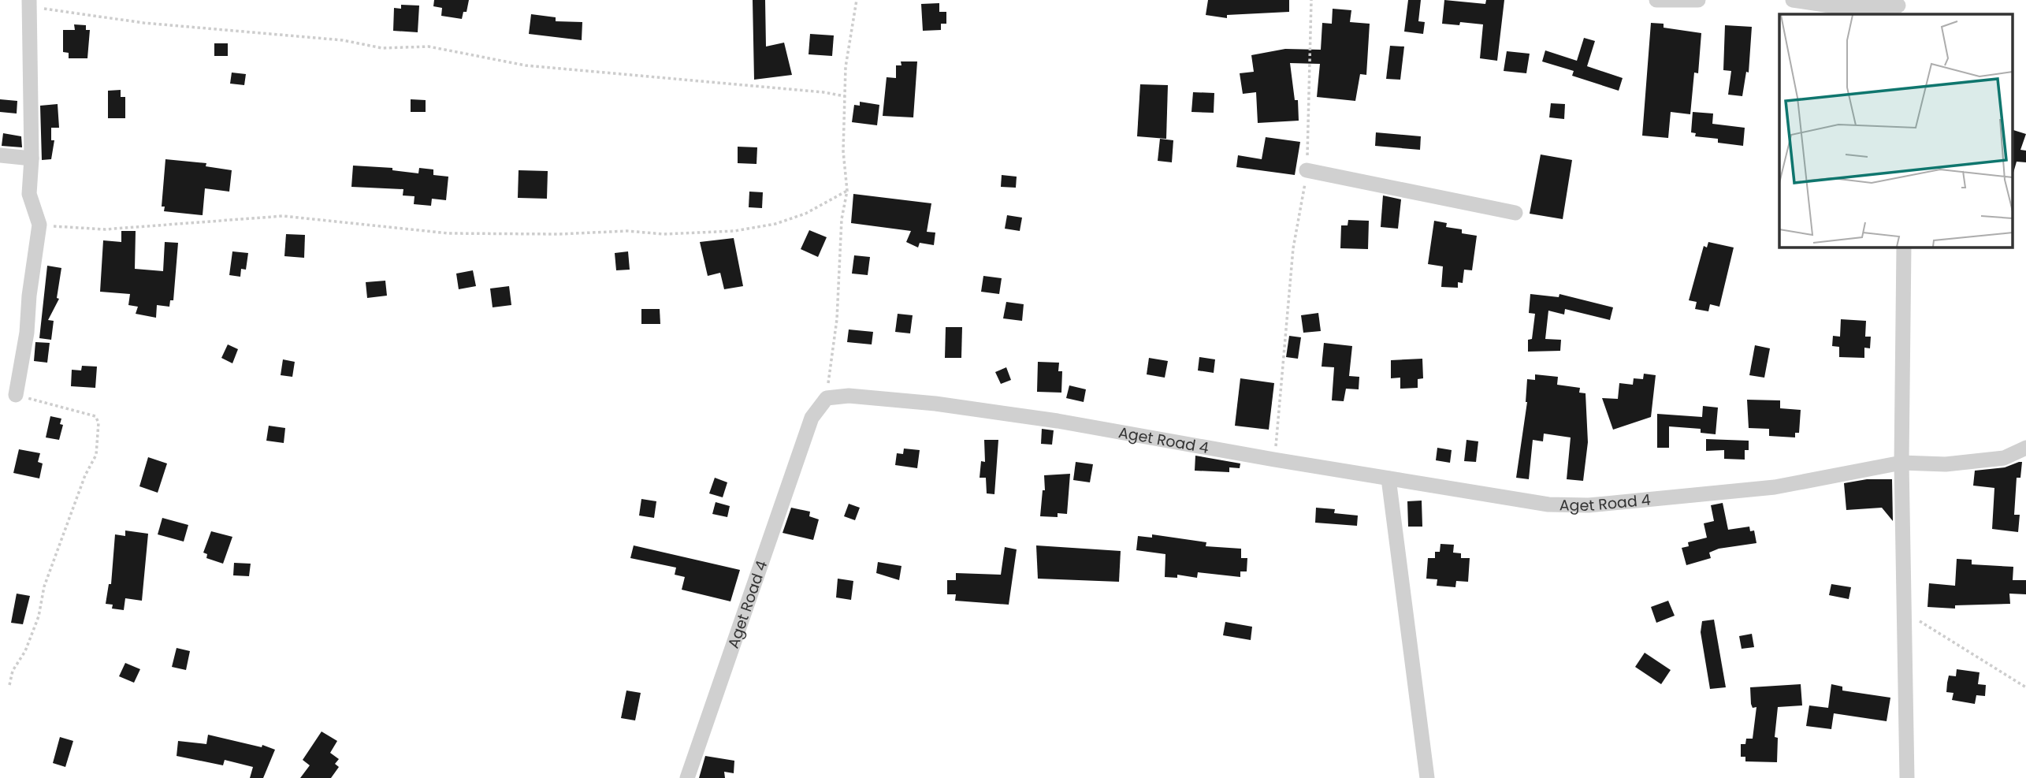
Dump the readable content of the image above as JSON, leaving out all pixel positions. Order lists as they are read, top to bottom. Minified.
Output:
{"streets":{"street":["Aget Road 4"]}}
